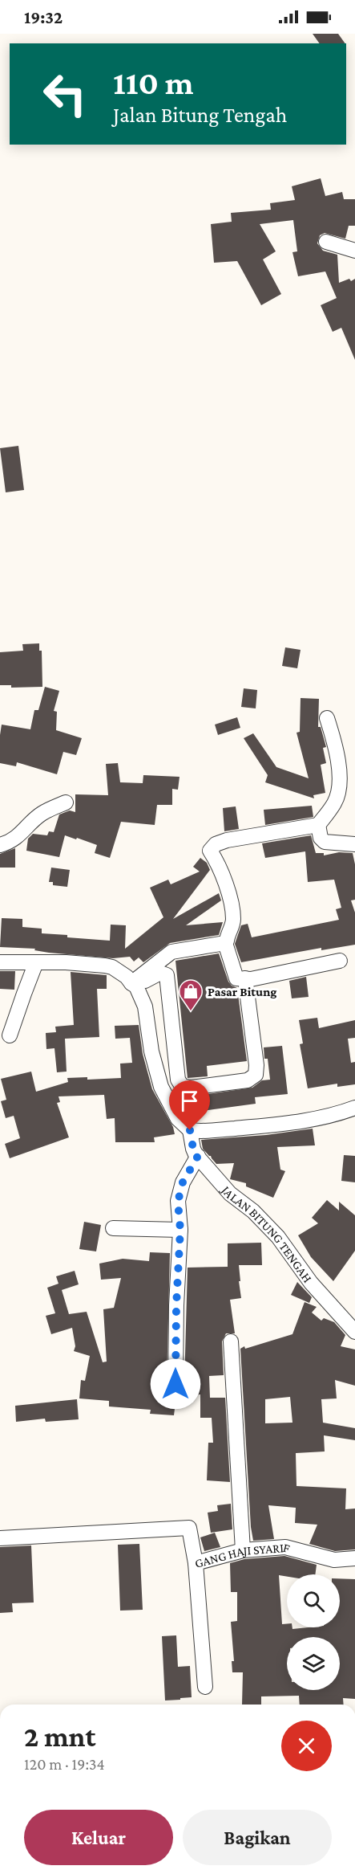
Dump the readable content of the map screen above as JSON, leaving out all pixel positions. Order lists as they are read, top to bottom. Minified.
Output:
{"streets":{"street":["JALAN BITUNG TENGAH","GANG HAJI SYARIF"]},"places":{"shop":["Pasar Bitung"]},"page":{"status":"19:32","turn":["110 m","Jalan Bitung Tengah"],"heading":["2 mnt","120 m · 19:34"],"buttons":["Keluar","Bagikan"]}}
